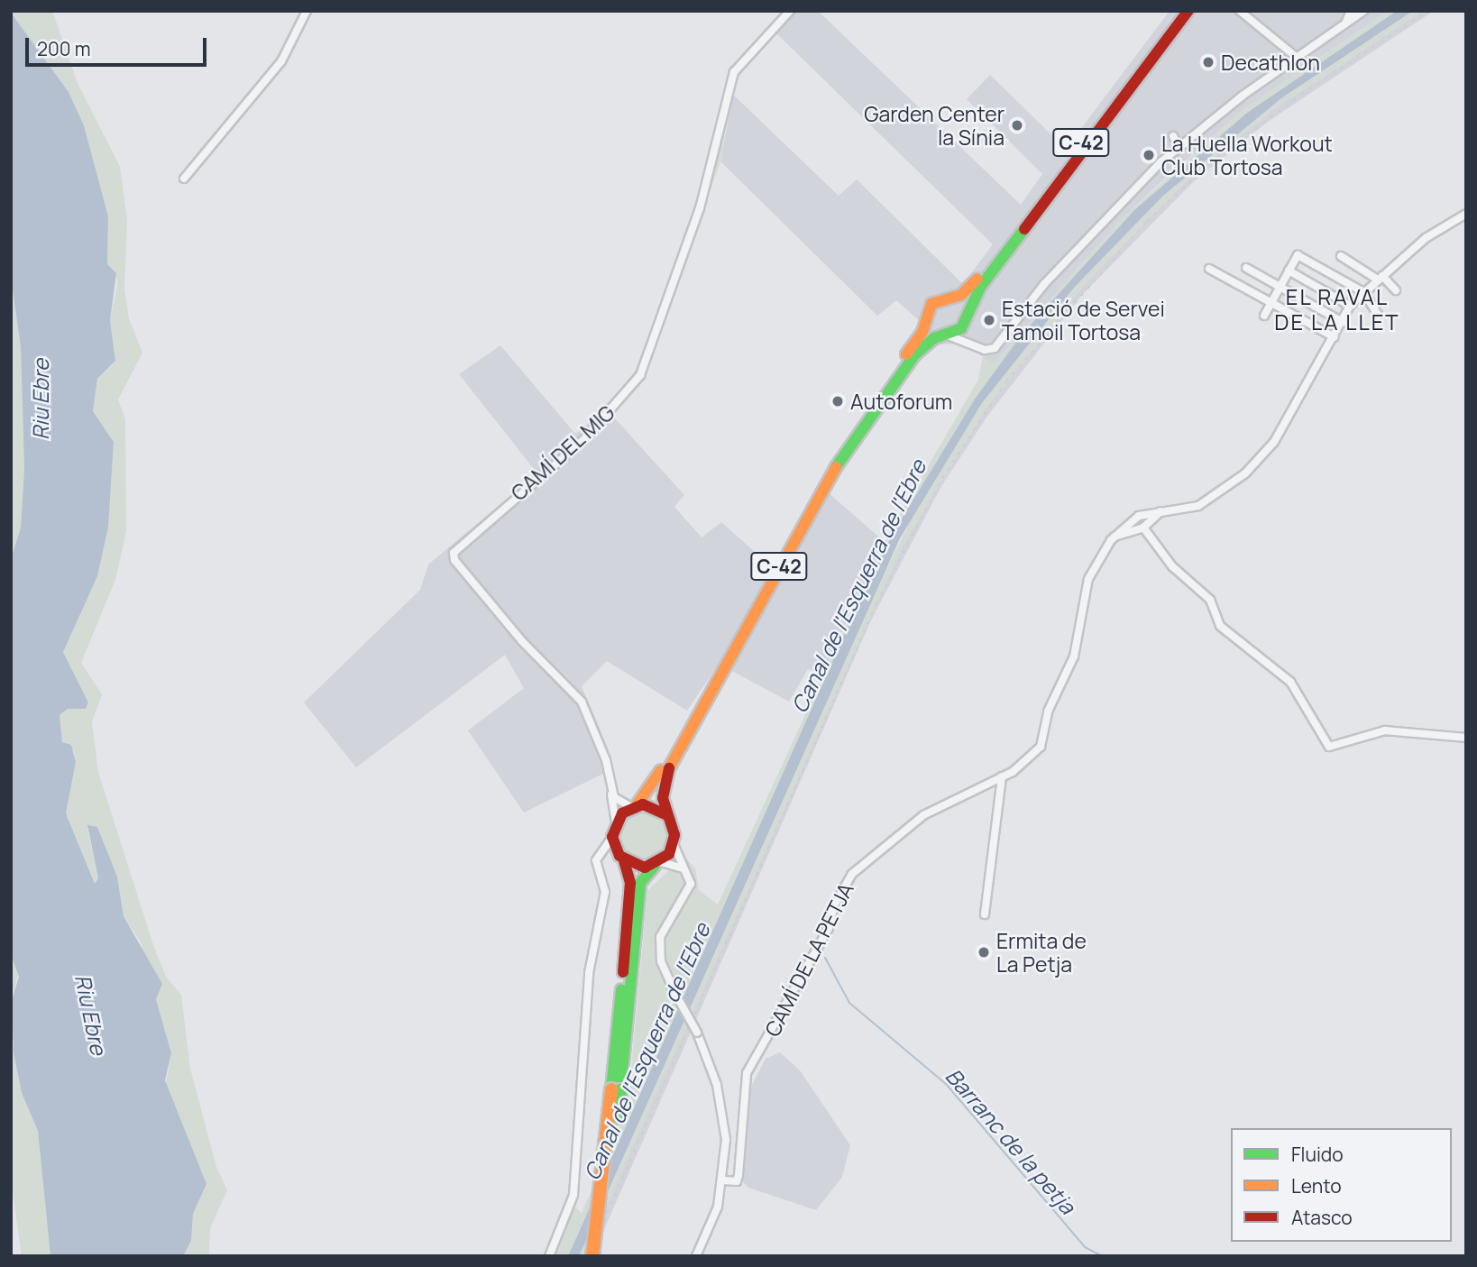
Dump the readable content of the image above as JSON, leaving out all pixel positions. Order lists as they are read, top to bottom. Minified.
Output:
{"streets":{"main road":["C-42"],"street":["CAMÍ DEL MIG","CAMÍ DE LA PETJA"]},"districts":["EL RAVAL DE LA LLET"],"water":["Riu Ebre","Canal de l'Esquerra de l'Ebre","Barranc de la petja"],"places":["Decathlon","Garden Center la Sínia","La Huella Workout Club Tortosa","Estació de Servei Tamoil Tortosa","Autoforum","Ermita de La Petja"],"legend":["Fluido","Lento","Atasco"],"scale_bar":"200 m"}
